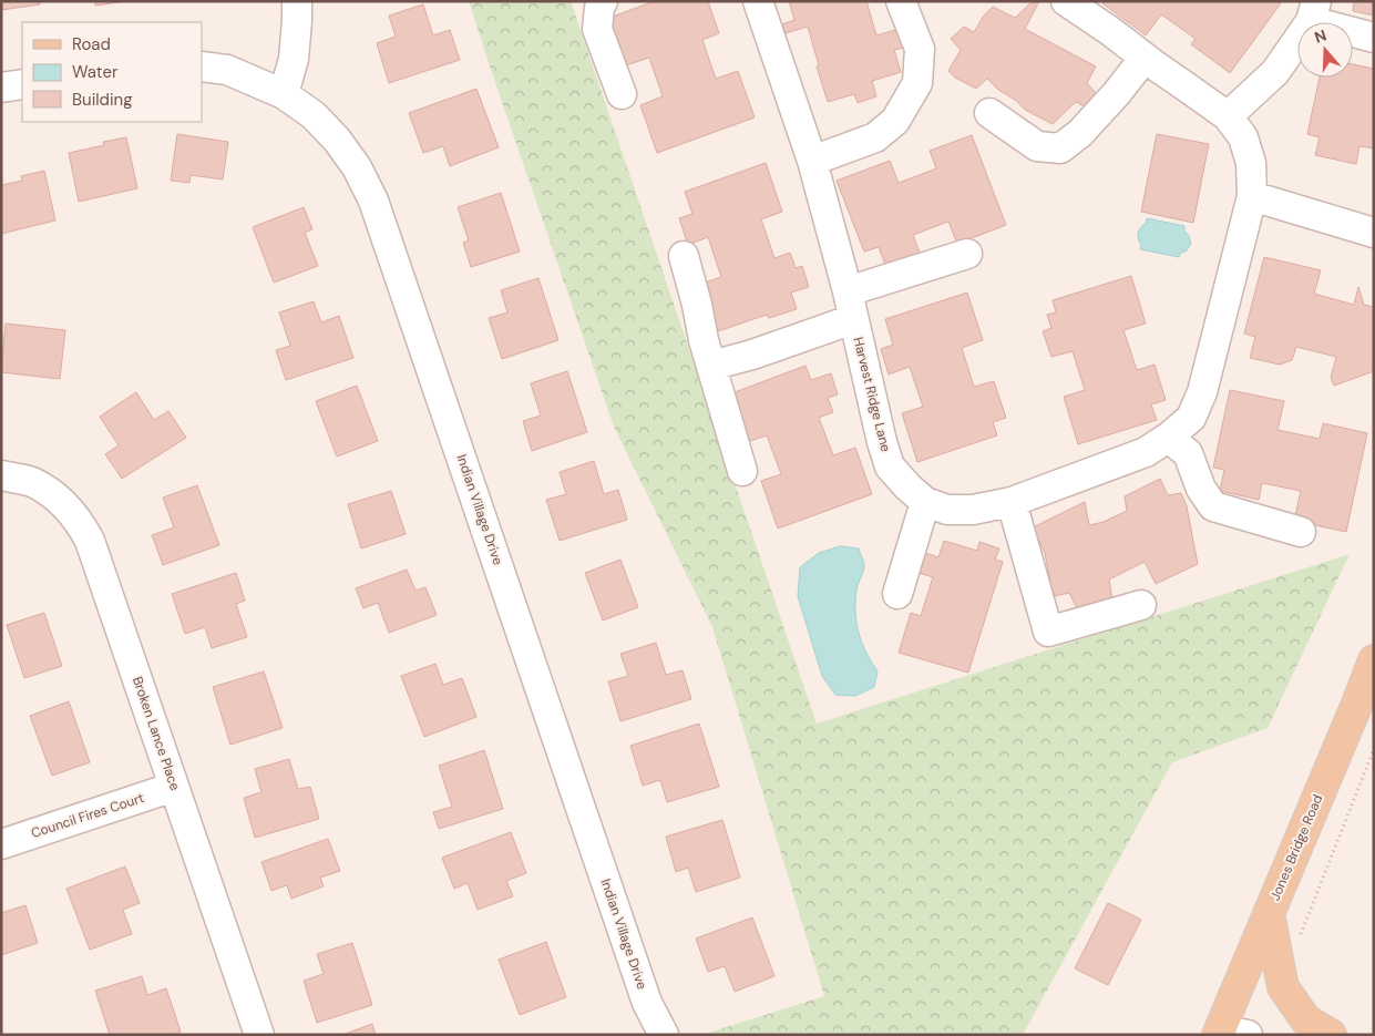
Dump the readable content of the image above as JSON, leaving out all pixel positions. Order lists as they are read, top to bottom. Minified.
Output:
{"streets":{"main road":["Jones Bridge Road"],"street":["Harvest Ridge Lane","Indian Village Drive","Broken Lance Place","Council Fires Court"]},"crossings":[["Broken Lance Place","Council Fires Court"]],"legend":["Road","Water","Building"],"north":"top"}
